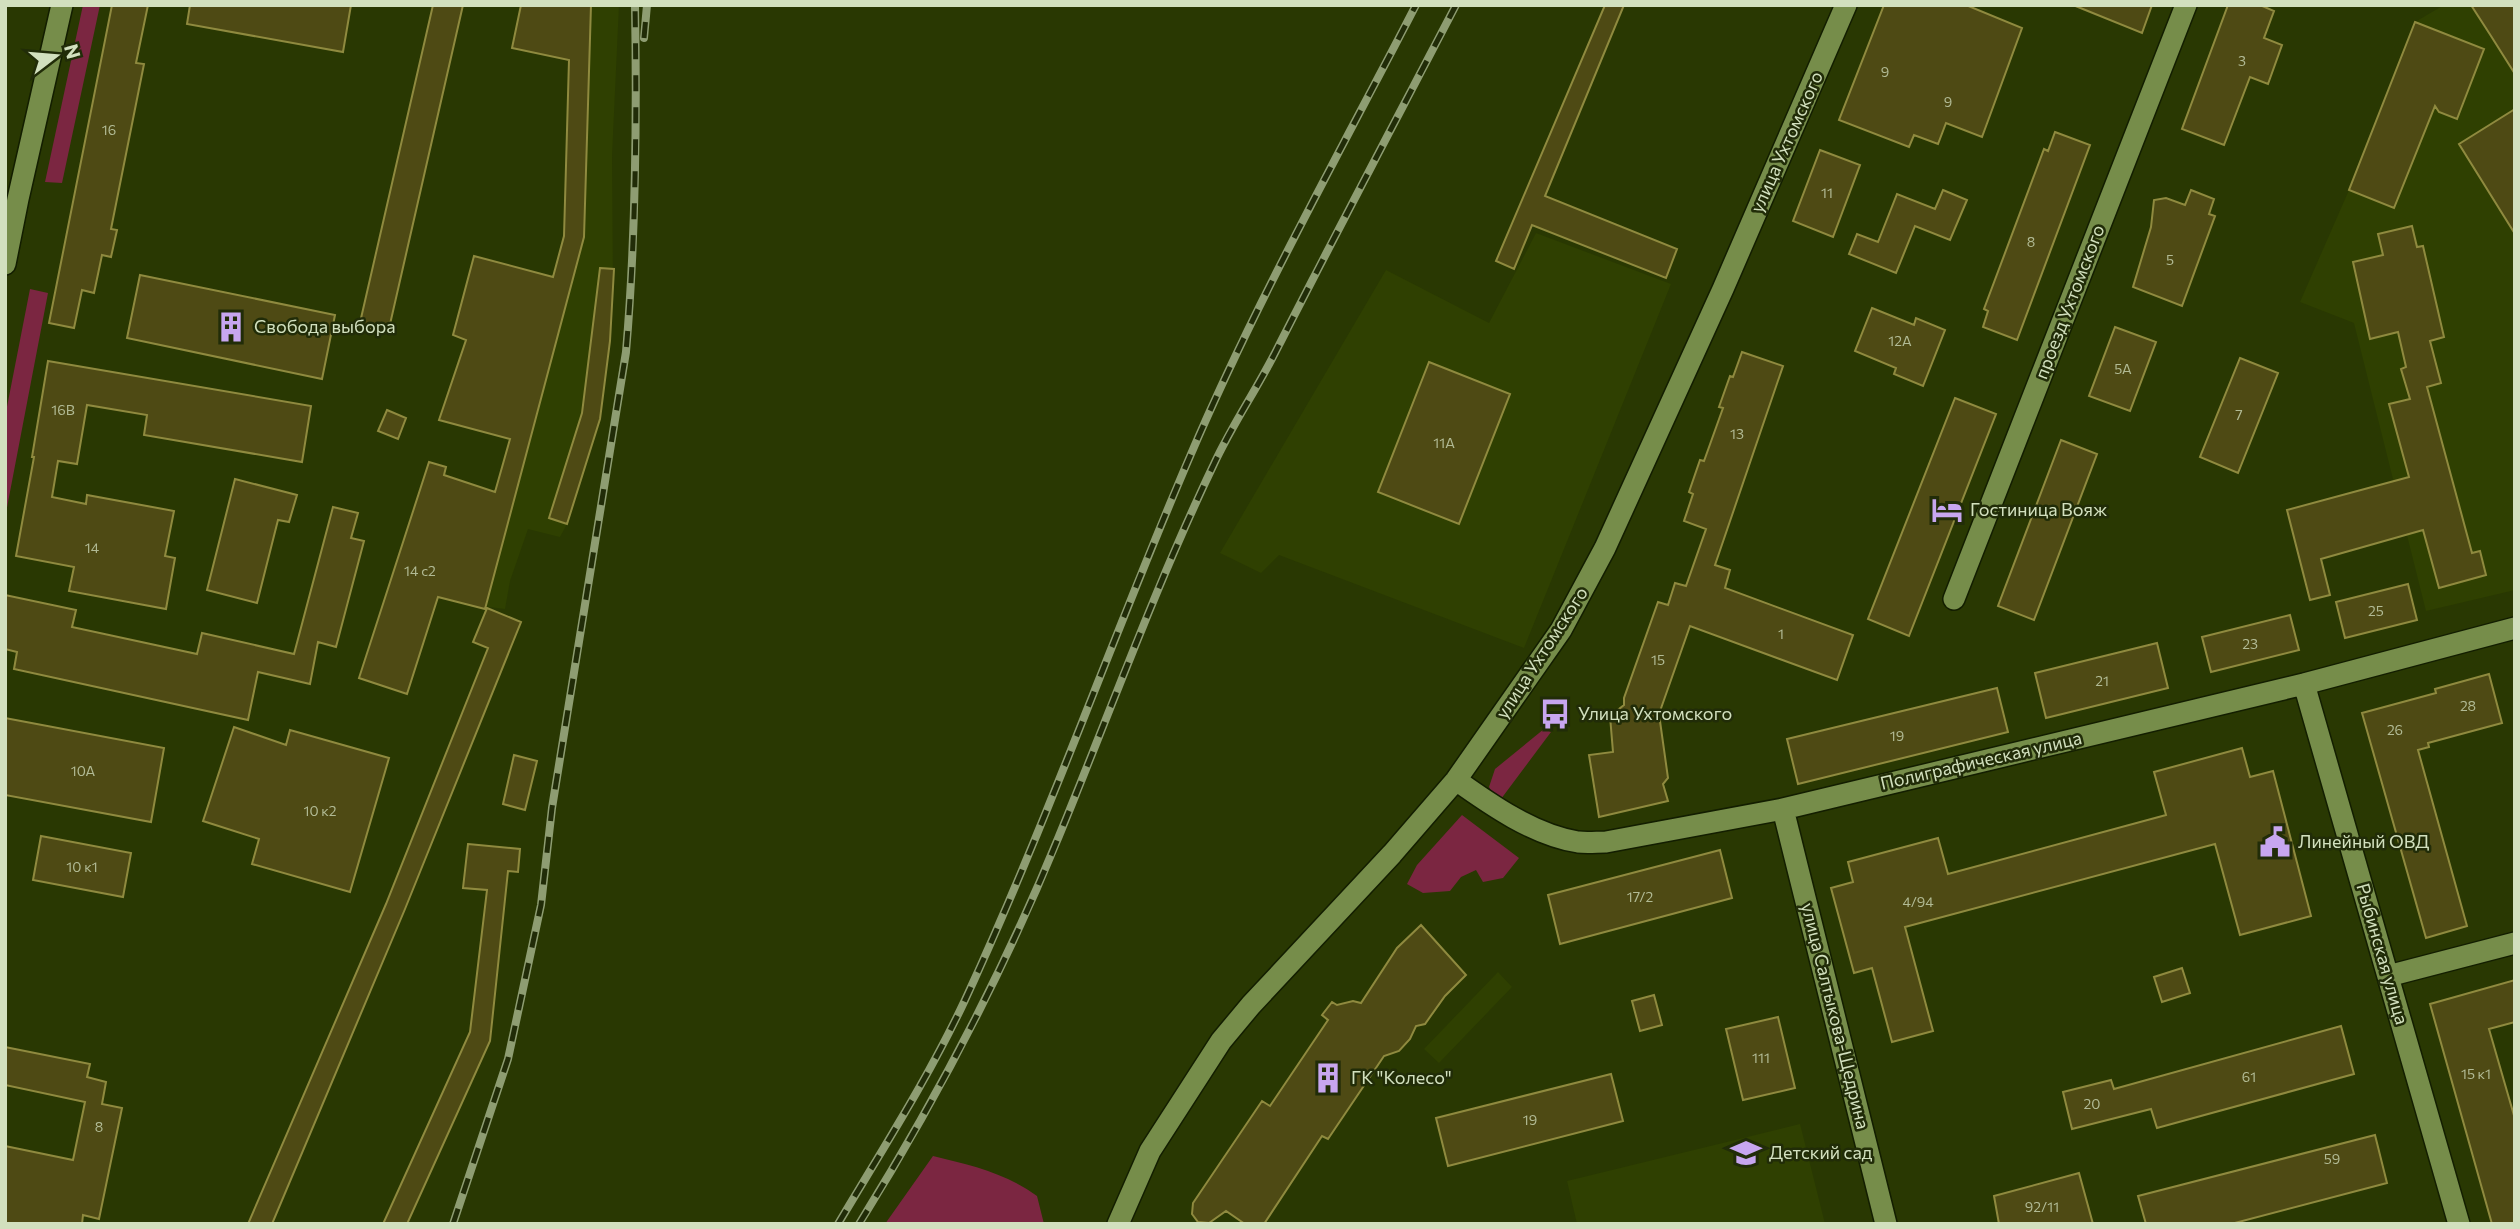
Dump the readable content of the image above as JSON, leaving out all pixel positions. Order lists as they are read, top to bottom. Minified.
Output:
{"streets":{"street":["улица Ухтомского","проезд Ухтомского","Полиграфическая улица","Рыбинская улица","улица Салтыкова-Щедрина"]},"crossings":[["улица Ухтомского","Полиграфическая улица"],["Полиграфическая улица","Рыбинская улица"],["Полиграфическая улица","улица Салтыкова-Щедрина"]],"places":{"building":["Свобода выбора","ГК \"Колесо\""],"hotel":["Гостиница Вояж"],"bus stop":["Улица Ухтомского"],"public building":["Линейный ОВД"],"school or university":["Детский сад"]},"house_numbers":["3","9","9","16","11","8","5","12А","5А","16В","7","13","11А","14","14 с2","25","1","23","15","21","28","26","19","10А","10 к2","10 к1","17/2","4/94","111","15 к1","61","20","19","8","59","92/11"],"north":"right"}
